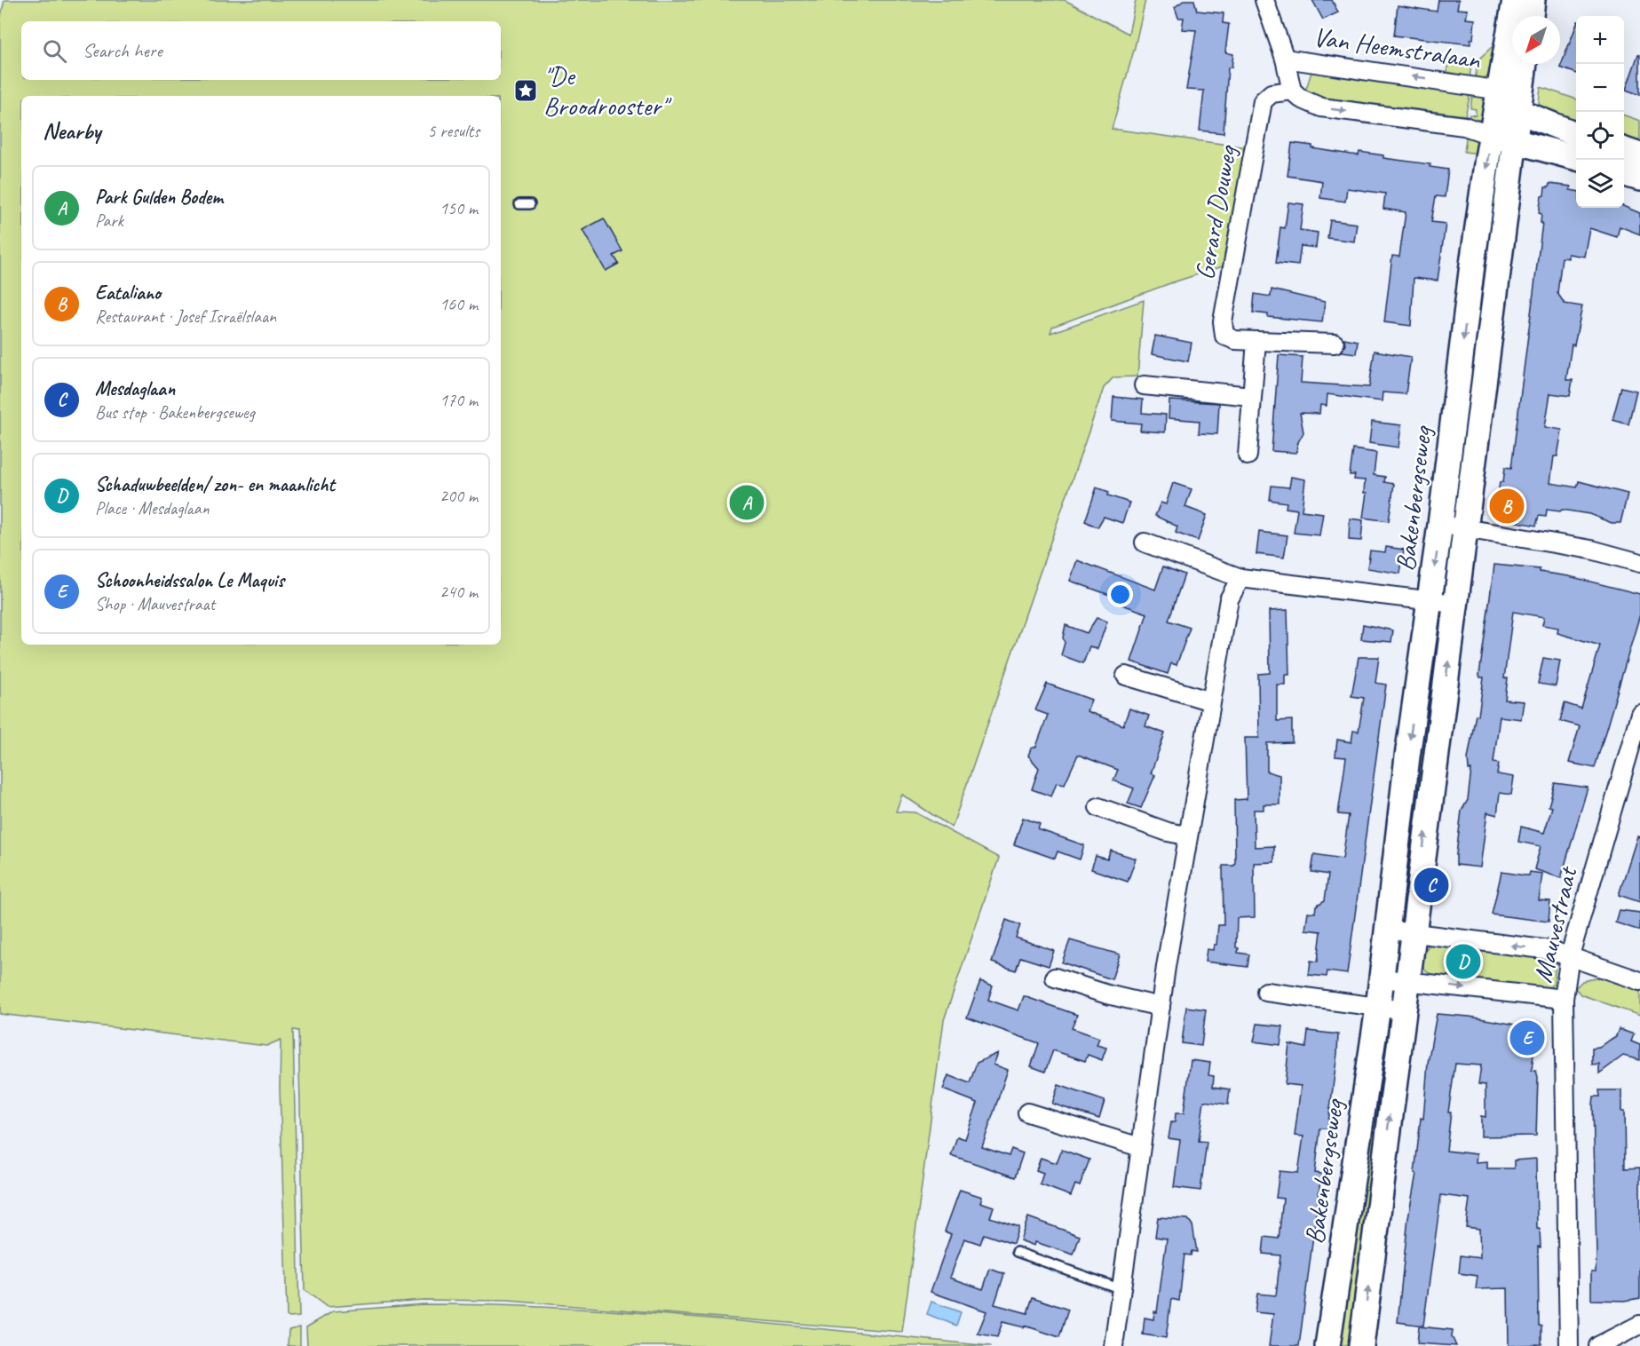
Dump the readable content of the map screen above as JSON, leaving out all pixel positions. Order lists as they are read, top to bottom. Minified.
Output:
{"streets":{"street":["Van Heemstralaan","Gerard Douweg","Bakenbergseweg","Mauvestraat"]},"crossings":[["Van Heemstralaan","Gerard Douweg"],["Van Heemstralaan","Bakenbergseweg"]],"places":{"place":["\"De Broodrooster\""]},"north":"bottom left","page":{"map_buttons":["+","−"],"search":"Search here","heading":["Nearby","5 results"],"list":[{"mark":"A","name":"Park Gulden Bodem","note":"Park","value":"150 m"},{"mark":"B","name":"Eataliano","note":"Restaurant · Josef Israëlslaan","value":"160 m"},{"mark":"C","name":"Mesdaglaan","note":"Bus stop · Bakenbergseweg","value":"170 m"},{"mark":"D","name":"Schaduwbeelden/ zon- en maanlicht","note":"Place · Mesdaglaan","value":"200 m"},{"mark":"E","name":"Schoonheidssalon Le Maquis","note":"Shop · Mauvestraat","value":"240 m"}],"pins":["A","B","C","D","E"]}}
